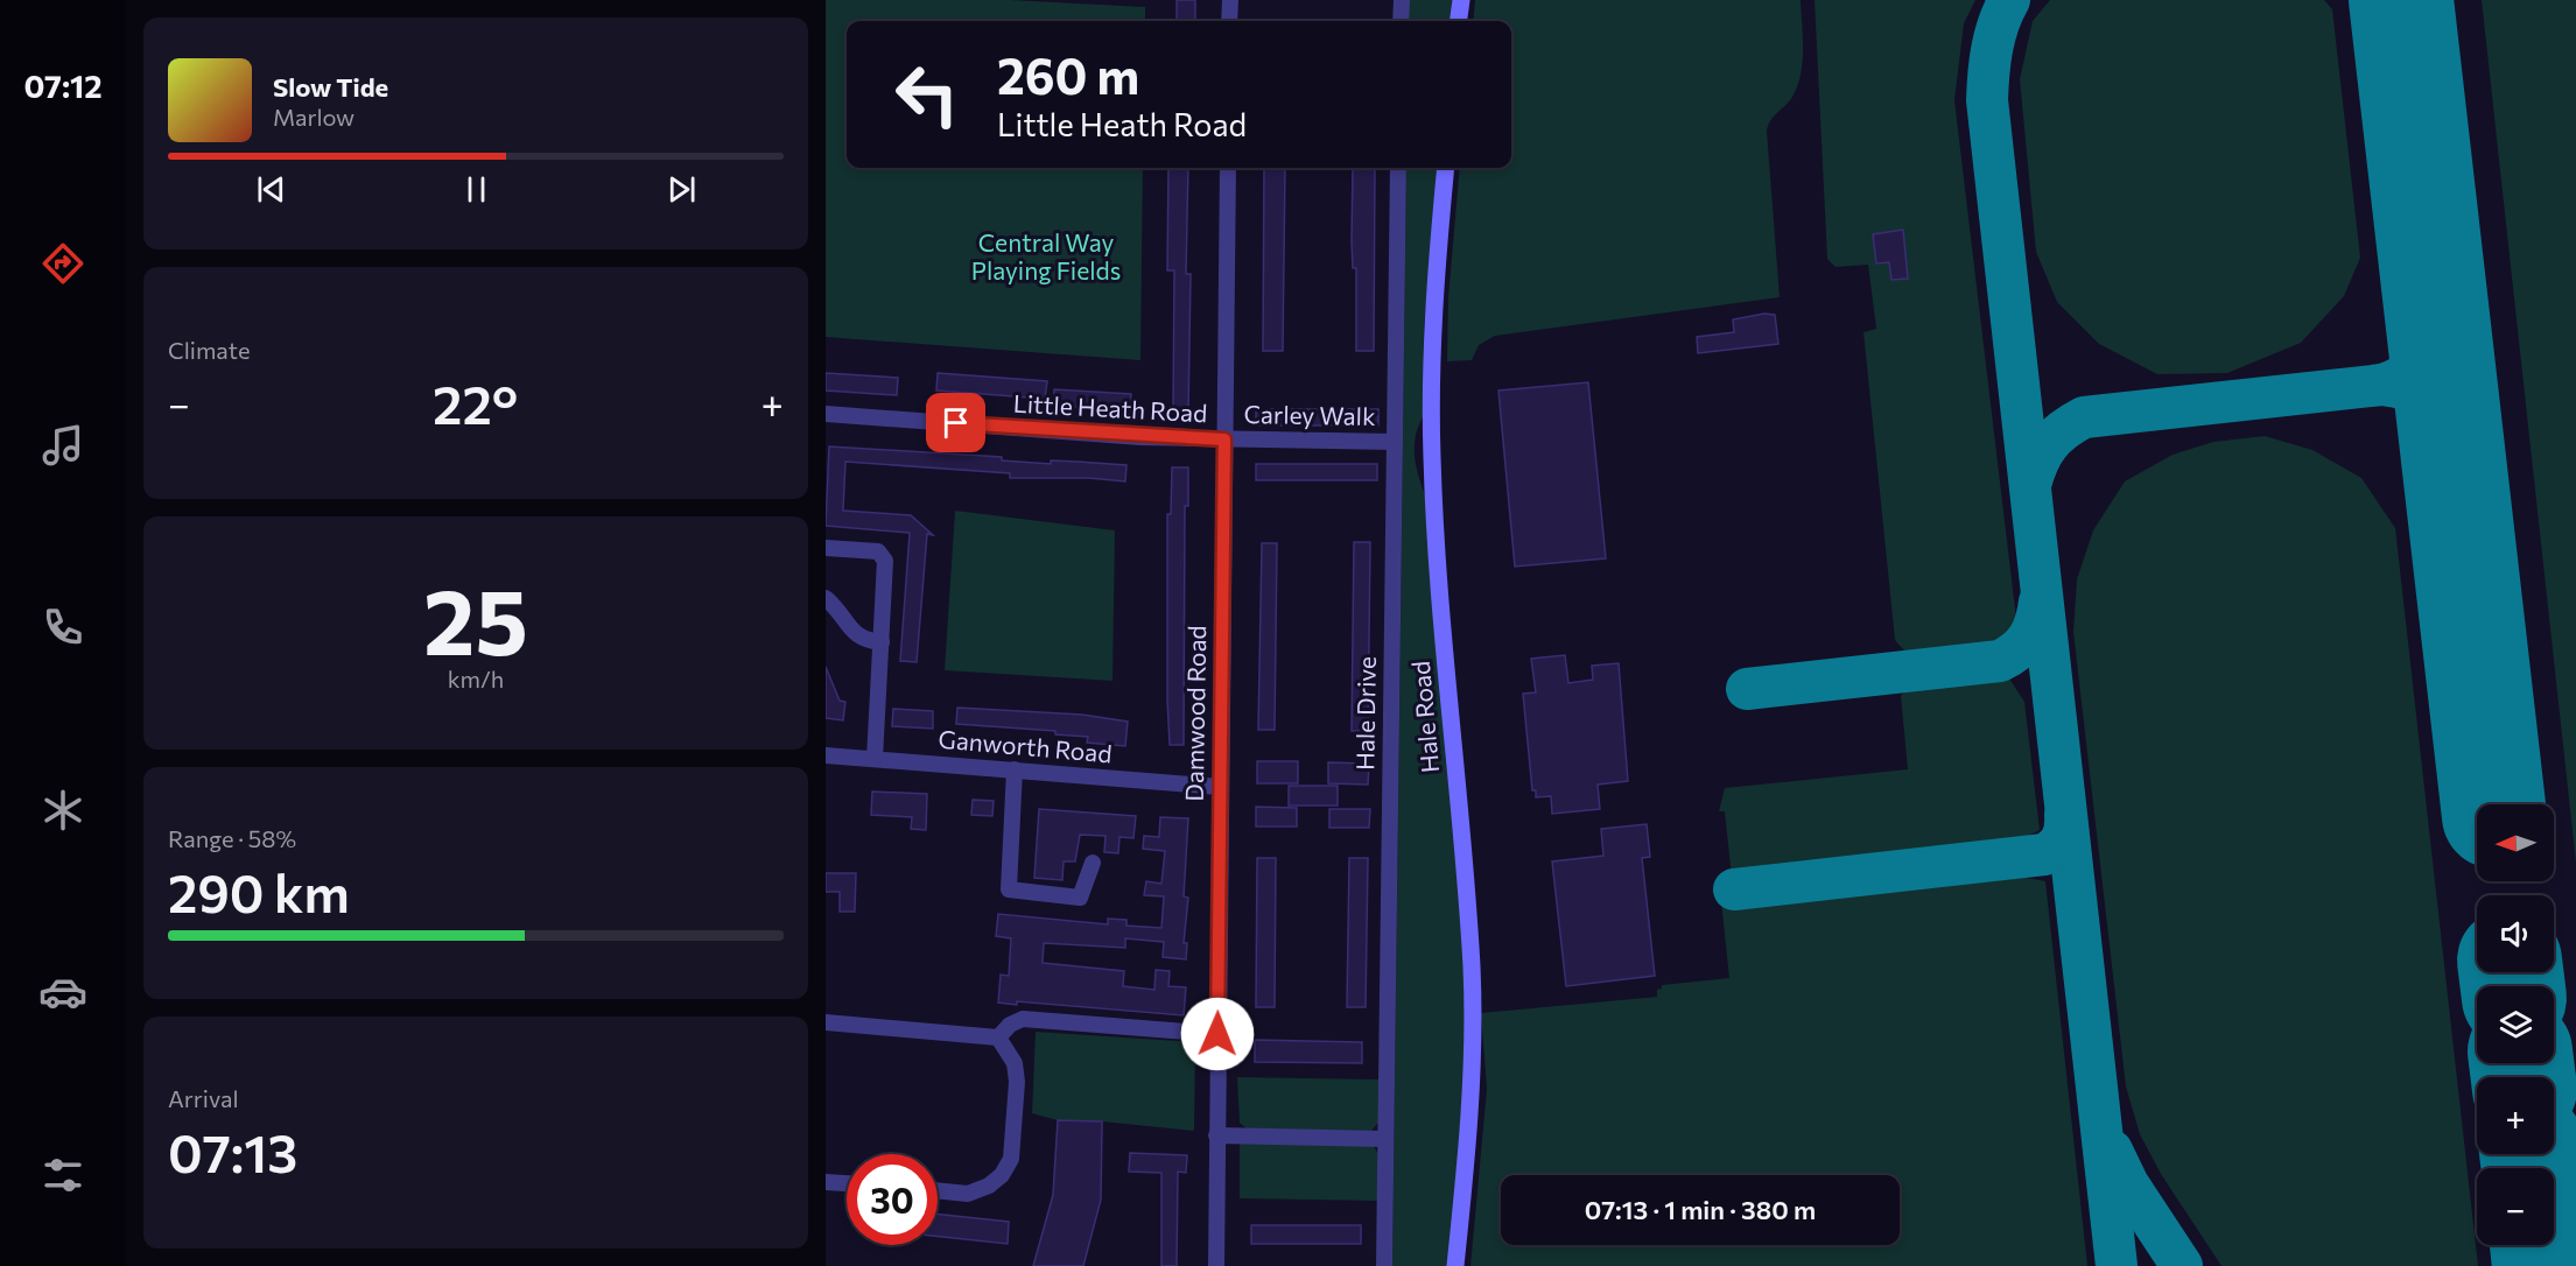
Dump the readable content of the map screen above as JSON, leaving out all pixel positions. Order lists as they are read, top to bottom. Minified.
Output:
{"streets":{"street":["Little Heath Road","Carley Walk","Damwood Road","Hale Drive","Hale Road","Ganworth Road"]},"crossings":[["Little Heath Road","Carley Walk"],["Little Heath Road","Damwood Road"],["Carley Walk","Damwood Road"],["Carley Walk","Hale Drive"],["Damwood Road","Ganworth Road"]],"parks":["Central Way Playing Fields"],"north":"left","page":{"tabs":"07:12","turn":["260 m","Little Heath Road"],"song":["Slow Tide","Marlow"],"tile":["Climate",["25","km/h"],["Range · 58%","290 km"],["Arrival","07:13"]],"heat":["−","22°","+"],"map_buttons":["+","−"],"limit":"30","trip":"07:13 · 1 min · 380 m"}}
